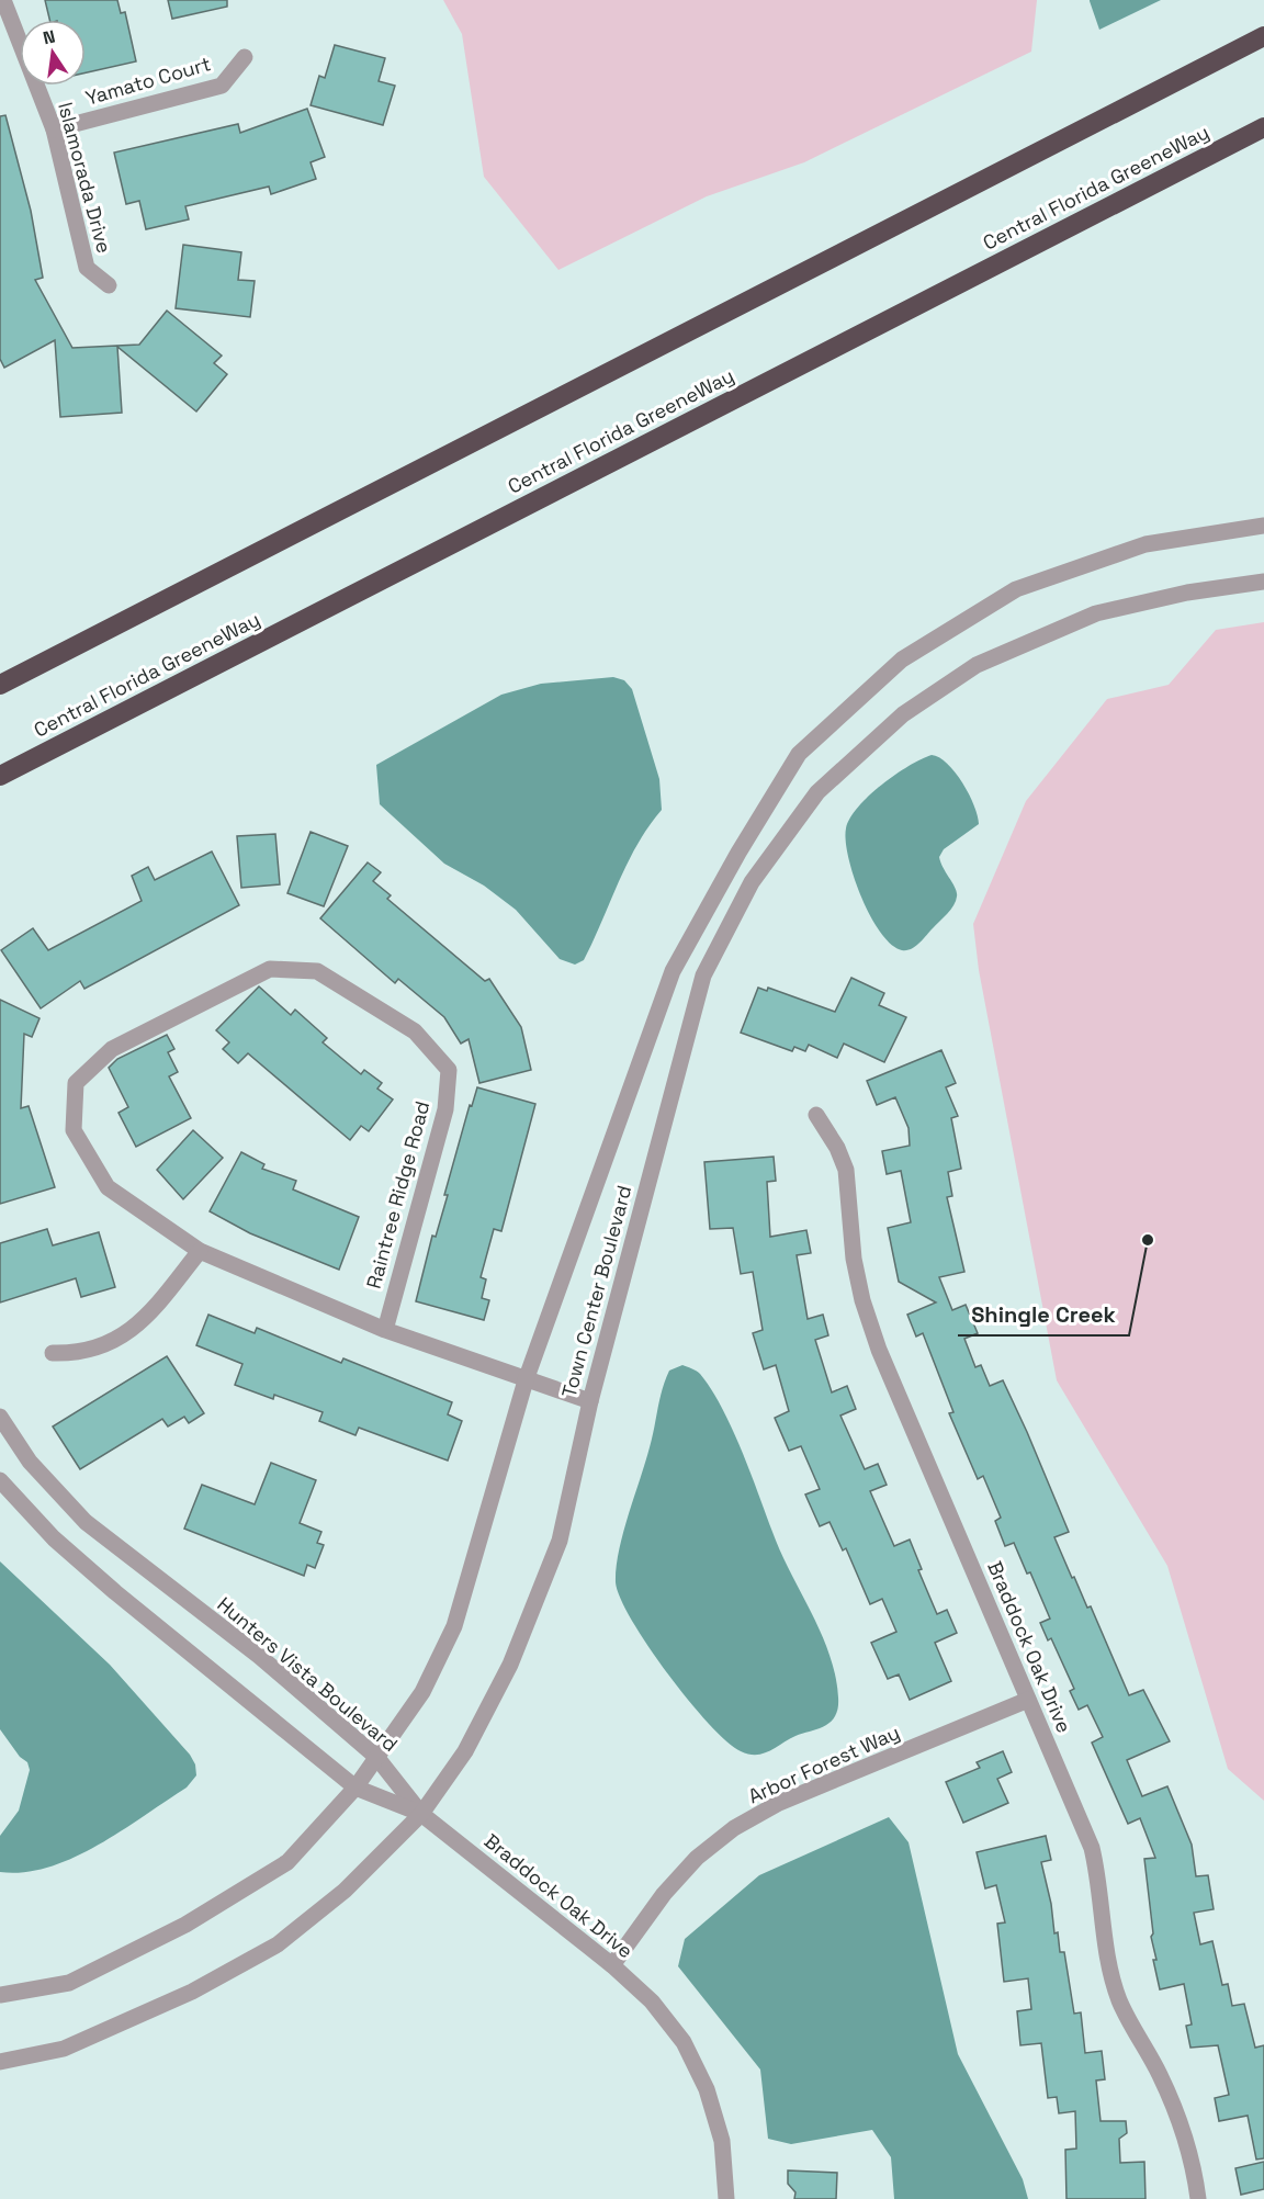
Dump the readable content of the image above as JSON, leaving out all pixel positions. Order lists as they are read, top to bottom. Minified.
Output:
{"streets":{"highway":["Central Florida GreeneWay"],"street":["Yamato Court","Islamorada Drive","Raintree Ridge Road","Town Center Boulevard","Braddock Oak Drive","Hunters Vista Boulevard","Arbor Forest Way"]},"crossings":[["Yamato Court","Islamorada Drive"],["Raintree Ridge Road","Town Center Boulevard"],["Town Center Boulevard","Braddock Oak Drive"],["Town Center Boulevard","Hunters Vista Boulevard"],["Braddock Oak Drive","Hunters Vista Boulevard"],["Braddock Oak Drive","Arbor Forest Way"]],"places":["Shingle Creek"],"north":"top"}
